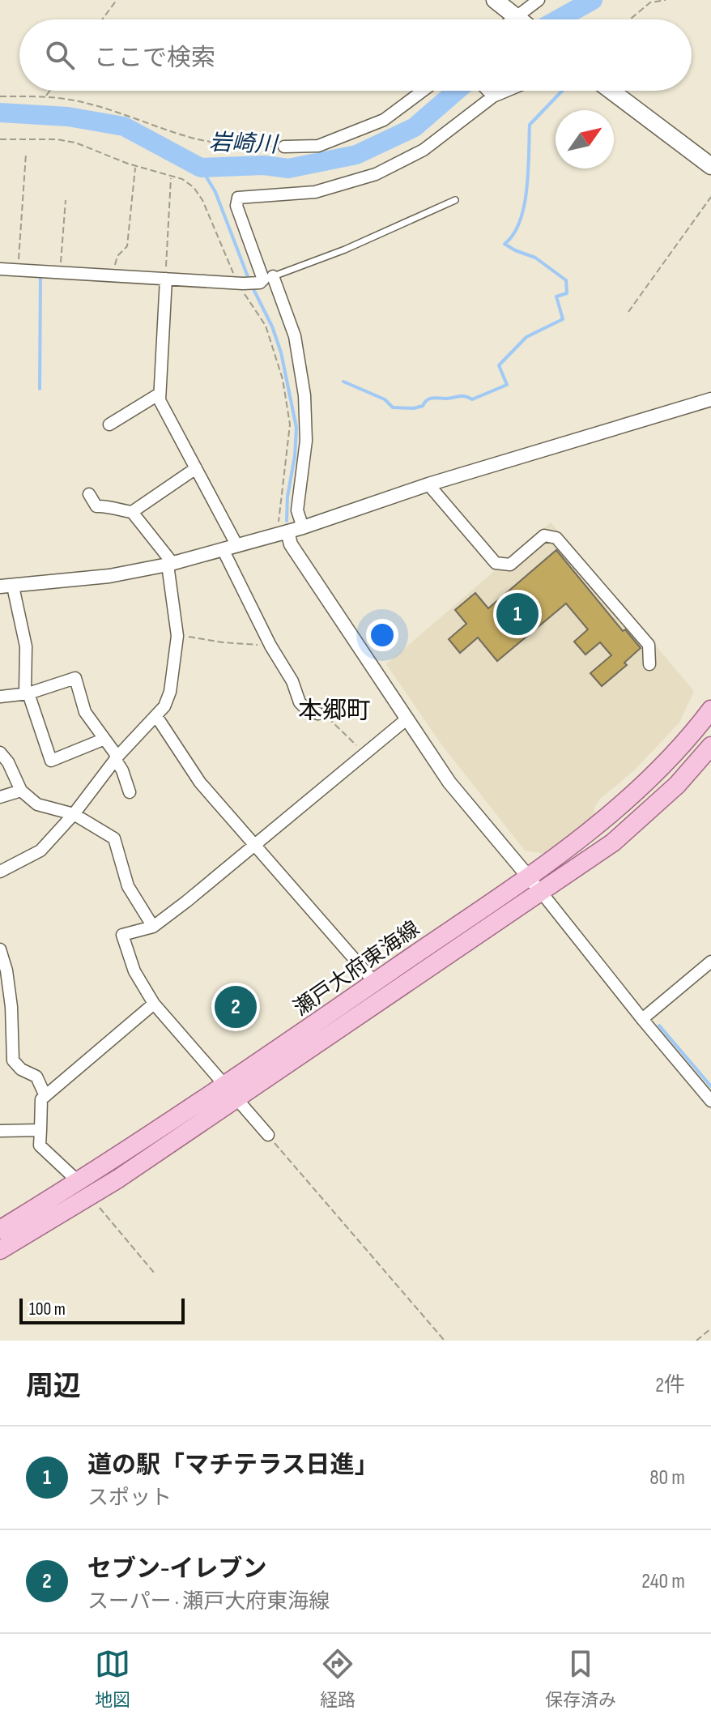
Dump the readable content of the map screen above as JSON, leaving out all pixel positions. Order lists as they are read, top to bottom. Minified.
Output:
{"streets":{"main road":["瀬戸大府東海線"]},"districts":["本郷町"],"water":["岩崎川"],"scale_bar":"100 m","north":"top right","page":{"search":"ここで検索","pins":["1","2"],"scale":"100 m","heading":["周辺","2件"],"list":[{"mark":"1","name":"道の駅「マチテラス日進」","note":"スポット","value":"80 m"},{"mark":"2","name":"セブン-イレブン","note":"スーパー · 瀬戸大府東海線","value":"240 m"}],"nav":["地図","経路","保存済み"]}}
